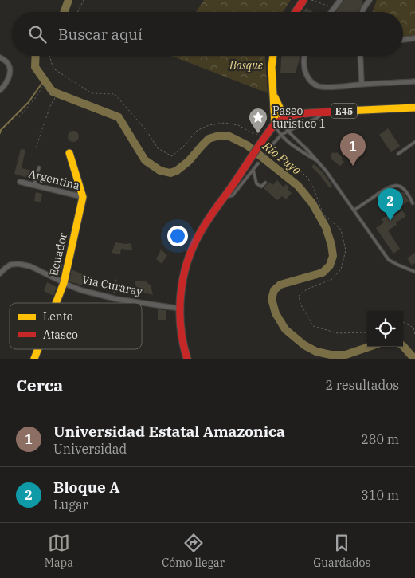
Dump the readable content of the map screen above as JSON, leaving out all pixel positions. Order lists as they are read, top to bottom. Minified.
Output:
{"streets":{"main road":["E45","Ecuador"],"street":["Argentina","Via Curaray"]},"crossings":[["E45","Via Curaray"],["Argentina","Ecuador"],["Ecuador","Via Curaray"]],"water":["Rio Puyo"],"parks":["Bosque"],"places":{"place":["Paseo turistico 1"]},"legend":["Lento","Atasco"],"page":{"search":"Buscar aquí","pins":["1","2"],"heading":["Cerca","2 resultados"],"list":[{"mark":"1","name":"Universidad Estatal Amazonica","note":"Universidad","value":"280 m"},{"mark":"2","name":"Bloque A","note":"Lugar","value":"310 m"}],"nav":["Mapa","Cómo llegar","Guardados"]}}
